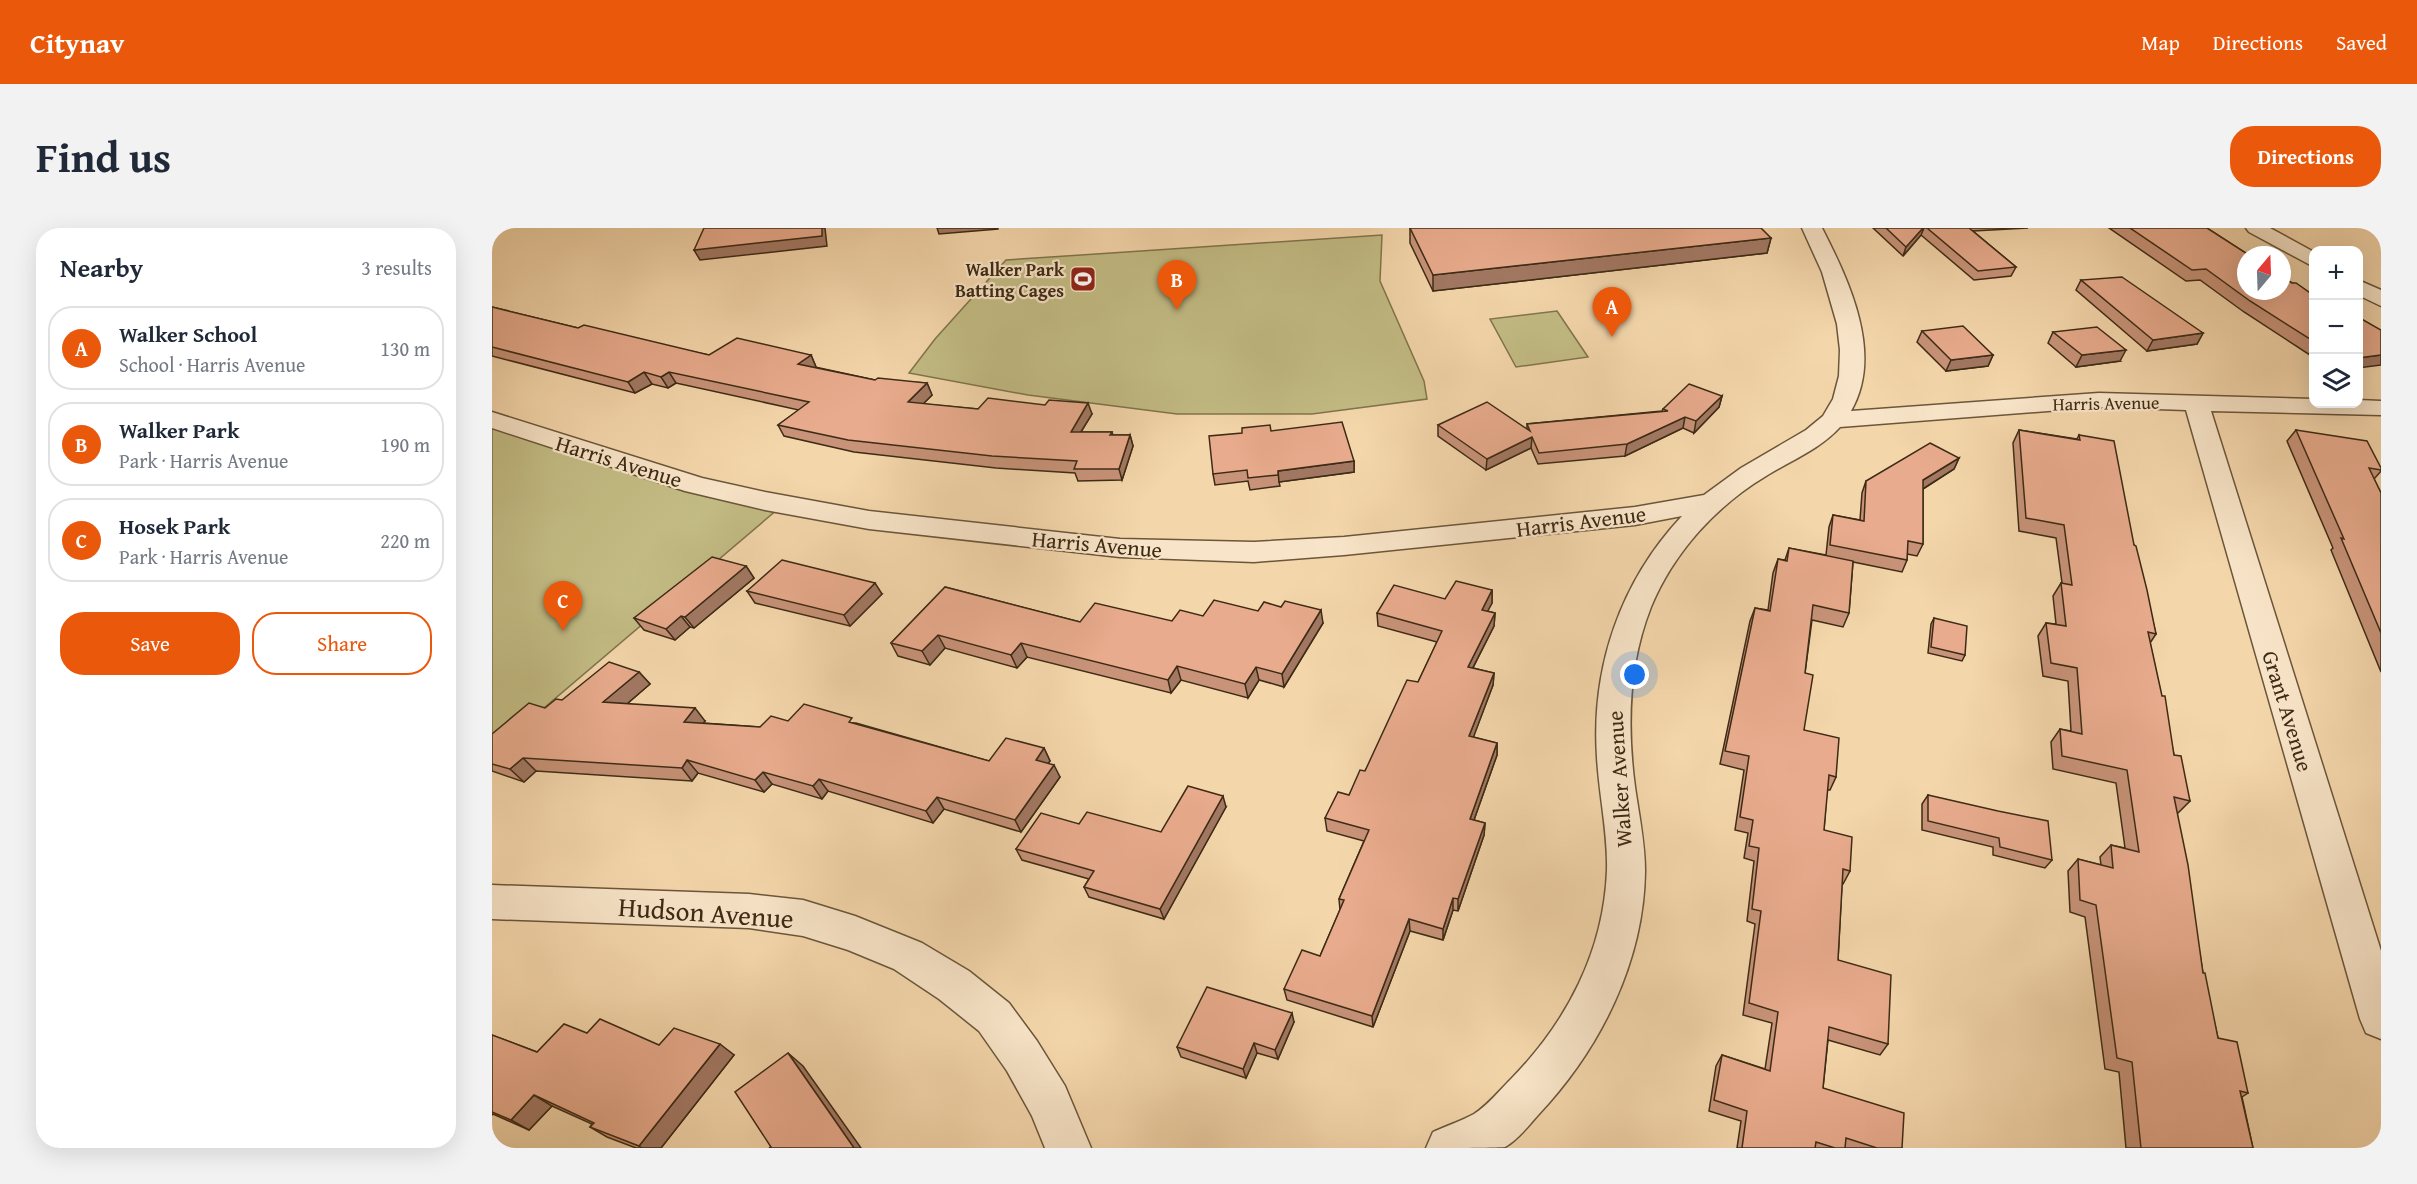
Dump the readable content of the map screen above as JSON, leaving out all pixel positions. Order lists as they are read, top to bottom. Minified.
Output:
{"streets":{"street":["Harris Avenue","Grant Avenue","Walker Avenue","Hudson Avenue"]},"crossings":[["Harris Avenue","Grant Avenue"],["Harris Avenue","Walker Avenue"]],"places":{"sports":["Walker Park Batting Cages"]},"north":"top","page":{"header":"Citynav","nav":["Map","Directions","Saved"],"title":"Find us","buttons":["Directions",["Save","Share"]],"heading":["Nearby","3 results"],"map_buttons":["+","−"],"pins":["B","A","C"],"list":[{"mark":"A","name":"Walker School","note":"School · Harris Avenue","value":"130 m"},{"mark":"B","name":"Walker Park","note":"Park · Harris Avenue","value":"190 m"},{"mark":"C","name":"Hosek Park","note":"Park · Harris Avenue","value":"220 m"}]}}
